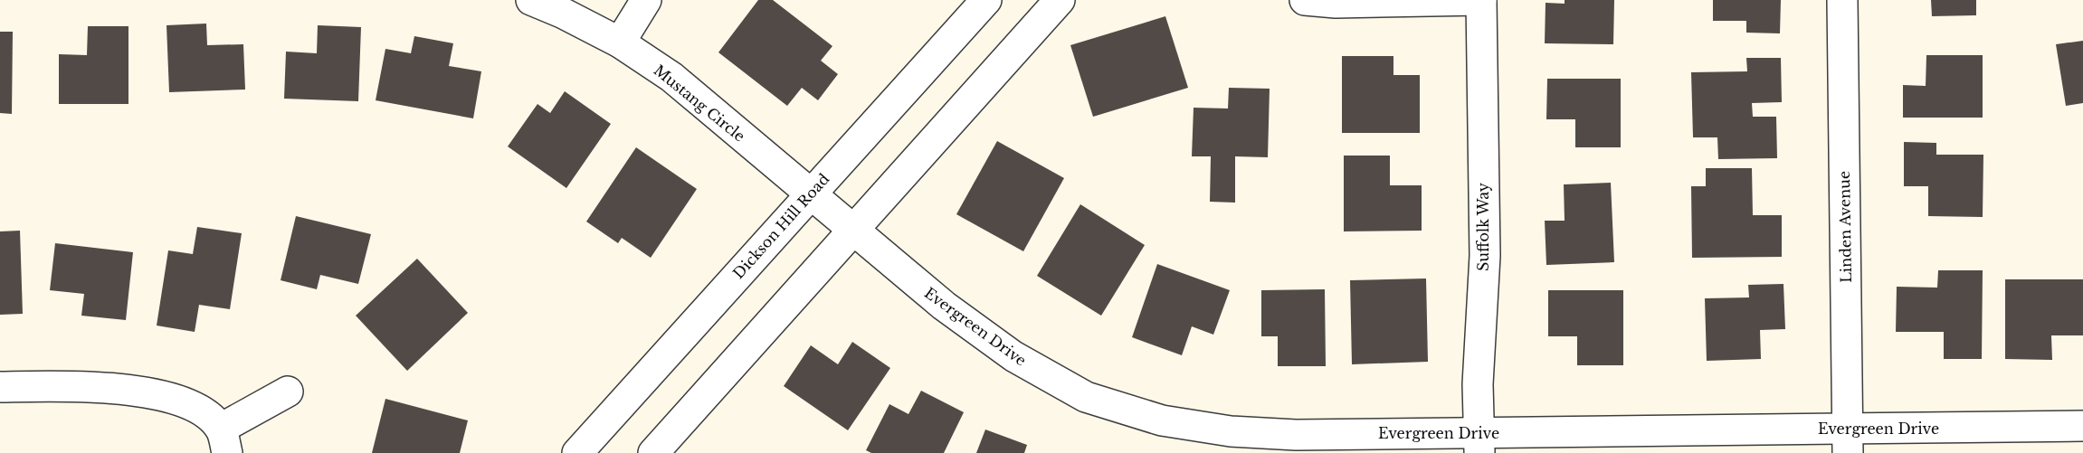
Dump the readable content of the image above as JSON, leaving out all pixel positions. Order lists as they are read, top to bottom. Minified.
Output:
{"streets":{"street":["Mustang Circle","Dickson Hill Road","Suffolk Way","Linden Avenue","Evergreen Drive"]},"crossings":[["Mustang Circle","Dickson Hill Road"],["Mustang Circle","Evergreen Drive"],["Suffolk Way","Evergreen Drive"],["Linden Avenue","Evergreen Drive"]]}
